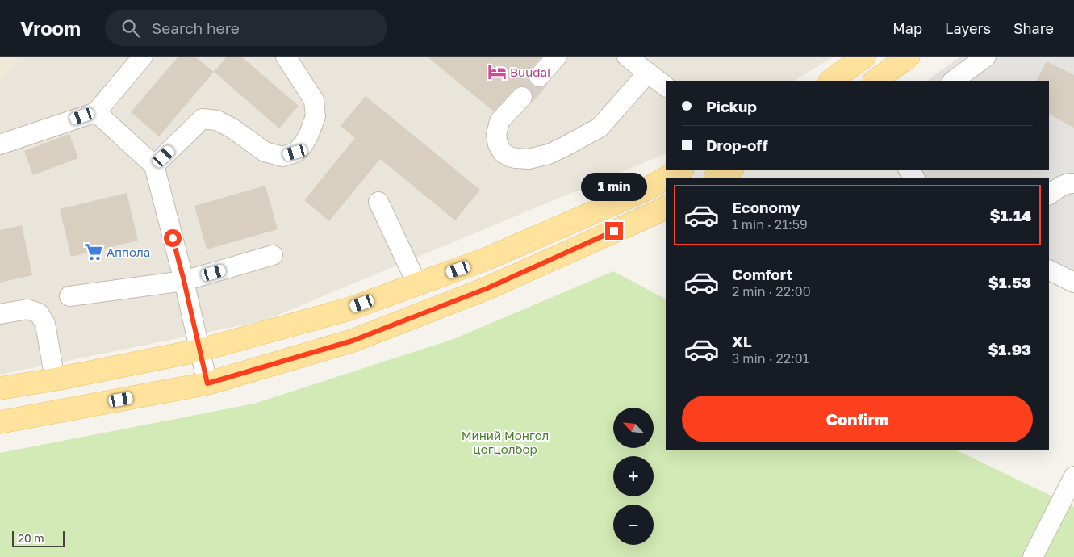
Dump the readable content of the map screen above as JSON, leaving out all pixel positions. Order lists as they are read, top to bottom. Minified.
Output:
{"parks":["Миний Монгол цогцолбор"],"places":{"hotel":["Buudai"],"supermarket":["Аппола"]},"scale_bar":"20 m","north":"top left","page":{"header":"Vroom","search":"Search here","nav":["Map","Layers","Share"],"banner":["Pickup","Drop-off"],"bubble":"1 min","list":[{"name":"Economy","note":"1 min · 21:59","value":"$1.14"},{"name":"Comfort","note":"2 min · 22:00","value":"$1.53"},{"name":"XL","note":"3 min · 22:01","value":"$1.93"}],"buttons":"Confirm","map_buttons":["+","−"],"scale":"20 m"}}
